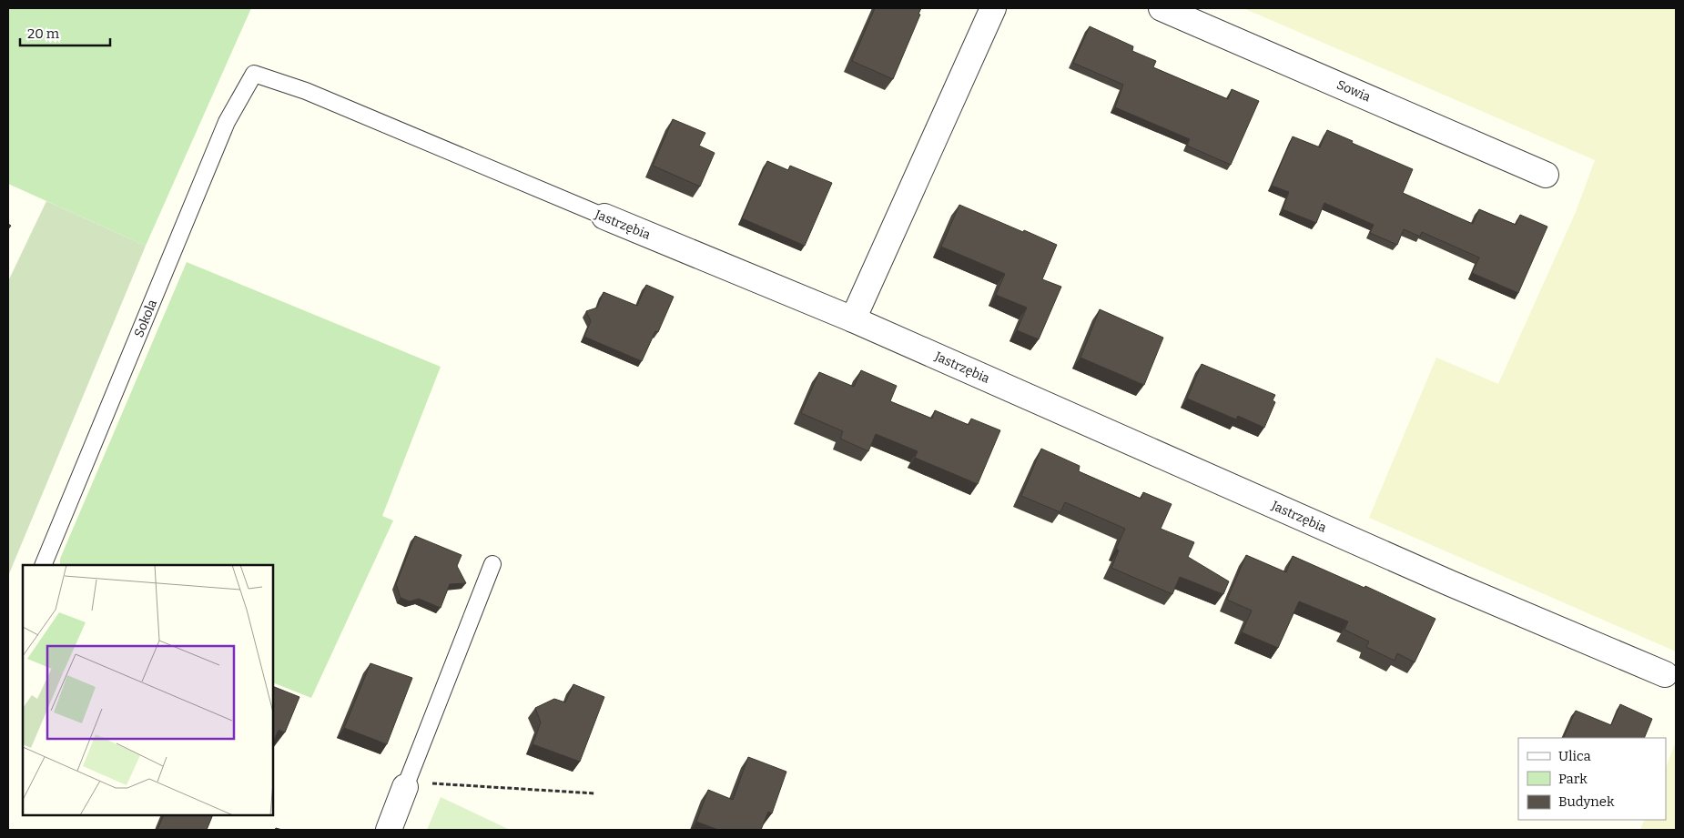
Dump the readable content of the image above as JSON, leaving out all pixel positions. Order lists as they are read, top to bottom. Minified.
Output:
{"streets":{"street":["Sowia","Jastrzębia"],"lane":["Sokola"]},"crossings":[["Jastrzębia","Sokola"]],"legend":["Ulica","Park","Budynek"],"scale_bar":"20 m"}
